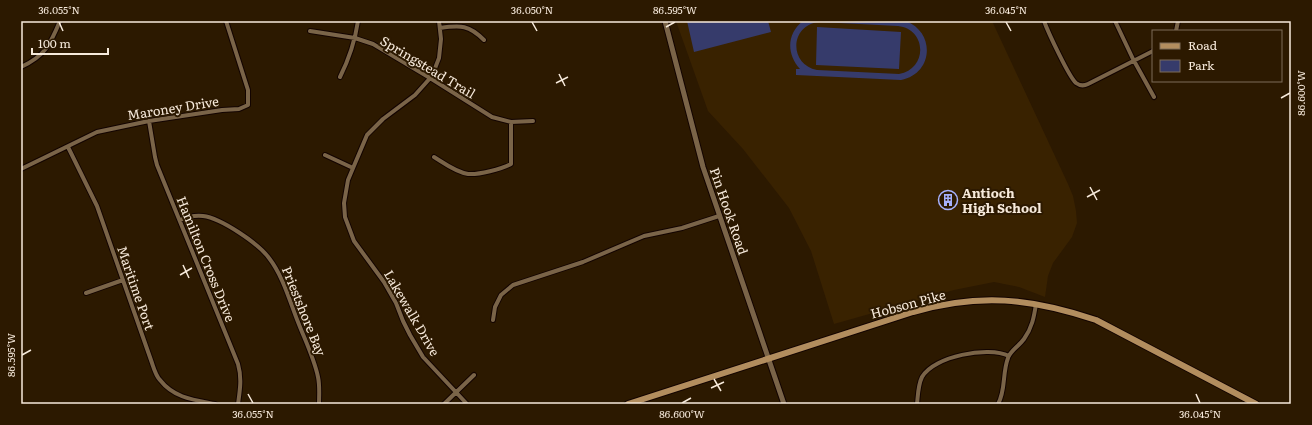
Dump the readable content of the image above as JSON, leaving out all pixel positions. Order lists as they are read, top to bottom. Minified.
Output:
{"streets":{"main road":["Hobson Pike"],"street":["Springstead Trail","Maroney Drive","Pin Hook Road","Hamilton Cross Drive","Maritime Port","Priestshore Bay","Lakewalk Drive"]},"crossings":[["Springstead Trail","Lakewalk Drive"],["Maroney Drive","Hamilton Cross Drive"],["Maroney Drive","Maritime Port"],["Pin Hook Road","Hobson Pike"],["Hamilton Cross Drive","Priestshore Bay"]],"places":{"building":["Antioch High School"]},"legend":["Road","Park"],"scale_bar":"100 m","coordinates":["36.055°N","36.050°N","86.595°W","36.045°N","86.600°W"]}
